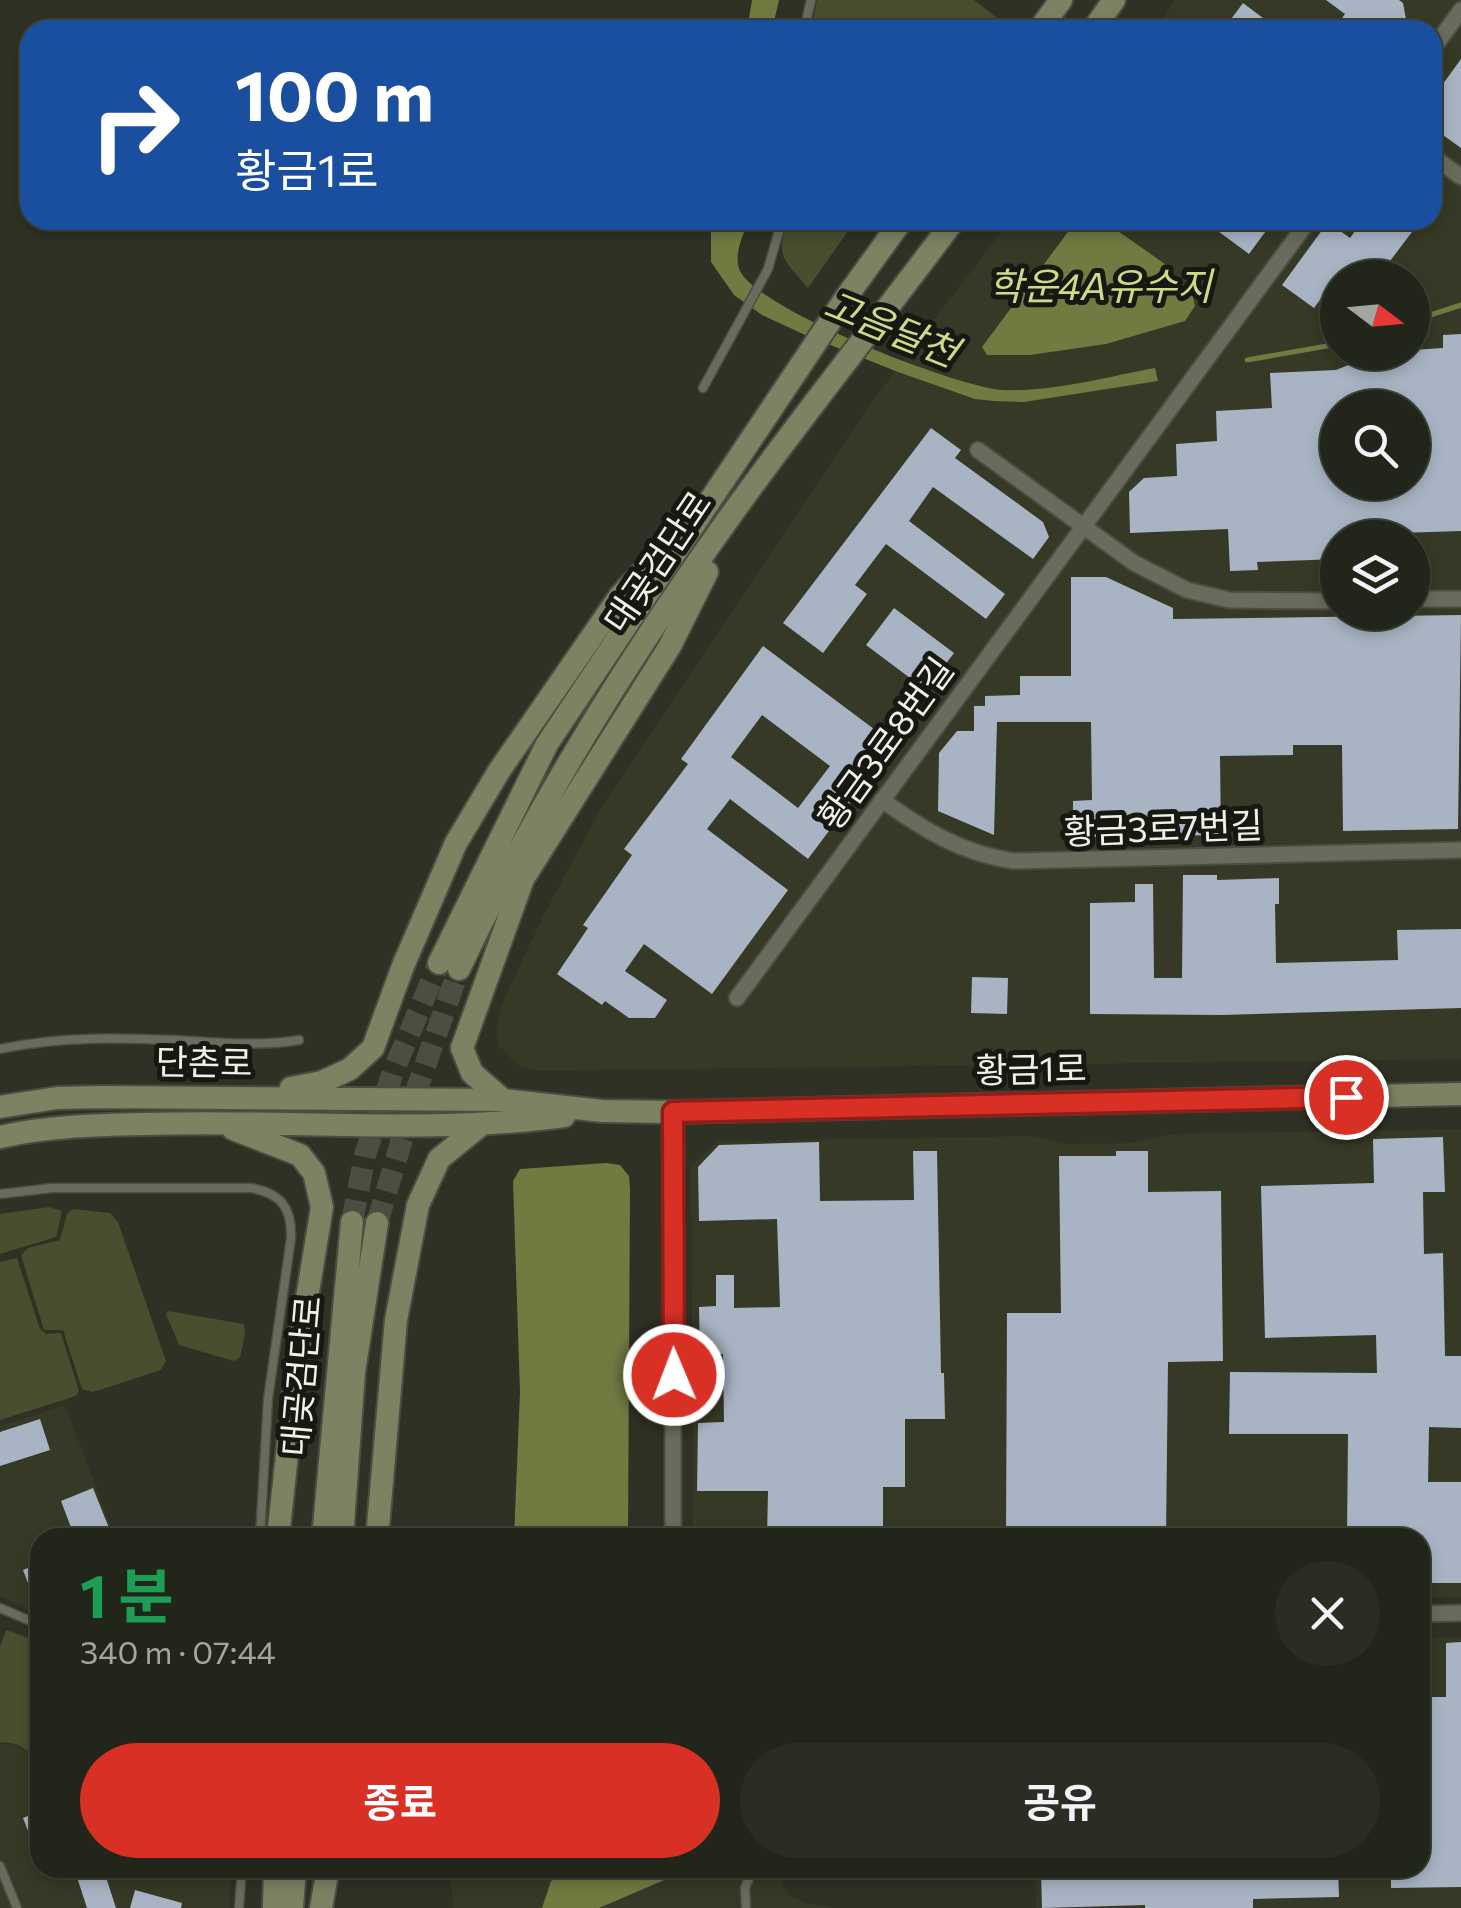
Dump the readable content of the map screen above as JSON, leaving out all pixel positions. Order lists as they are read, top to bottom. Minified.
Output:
{"streets":{"main road":["대곶검단로","단촌로","황금1로"],"street":["황금3로8번길","황금3로7번길"]},"crossings":[["황금3로8번길","황금3로7번길"],["단촌로","황금1로"]],"water":["학운4A유수지","고음달천"],"north":"right","page":{"turn":["100 m","황금1로"],"heading":["1 분","340 m · 07:44"],"buttons":["종료","공유"]}}
